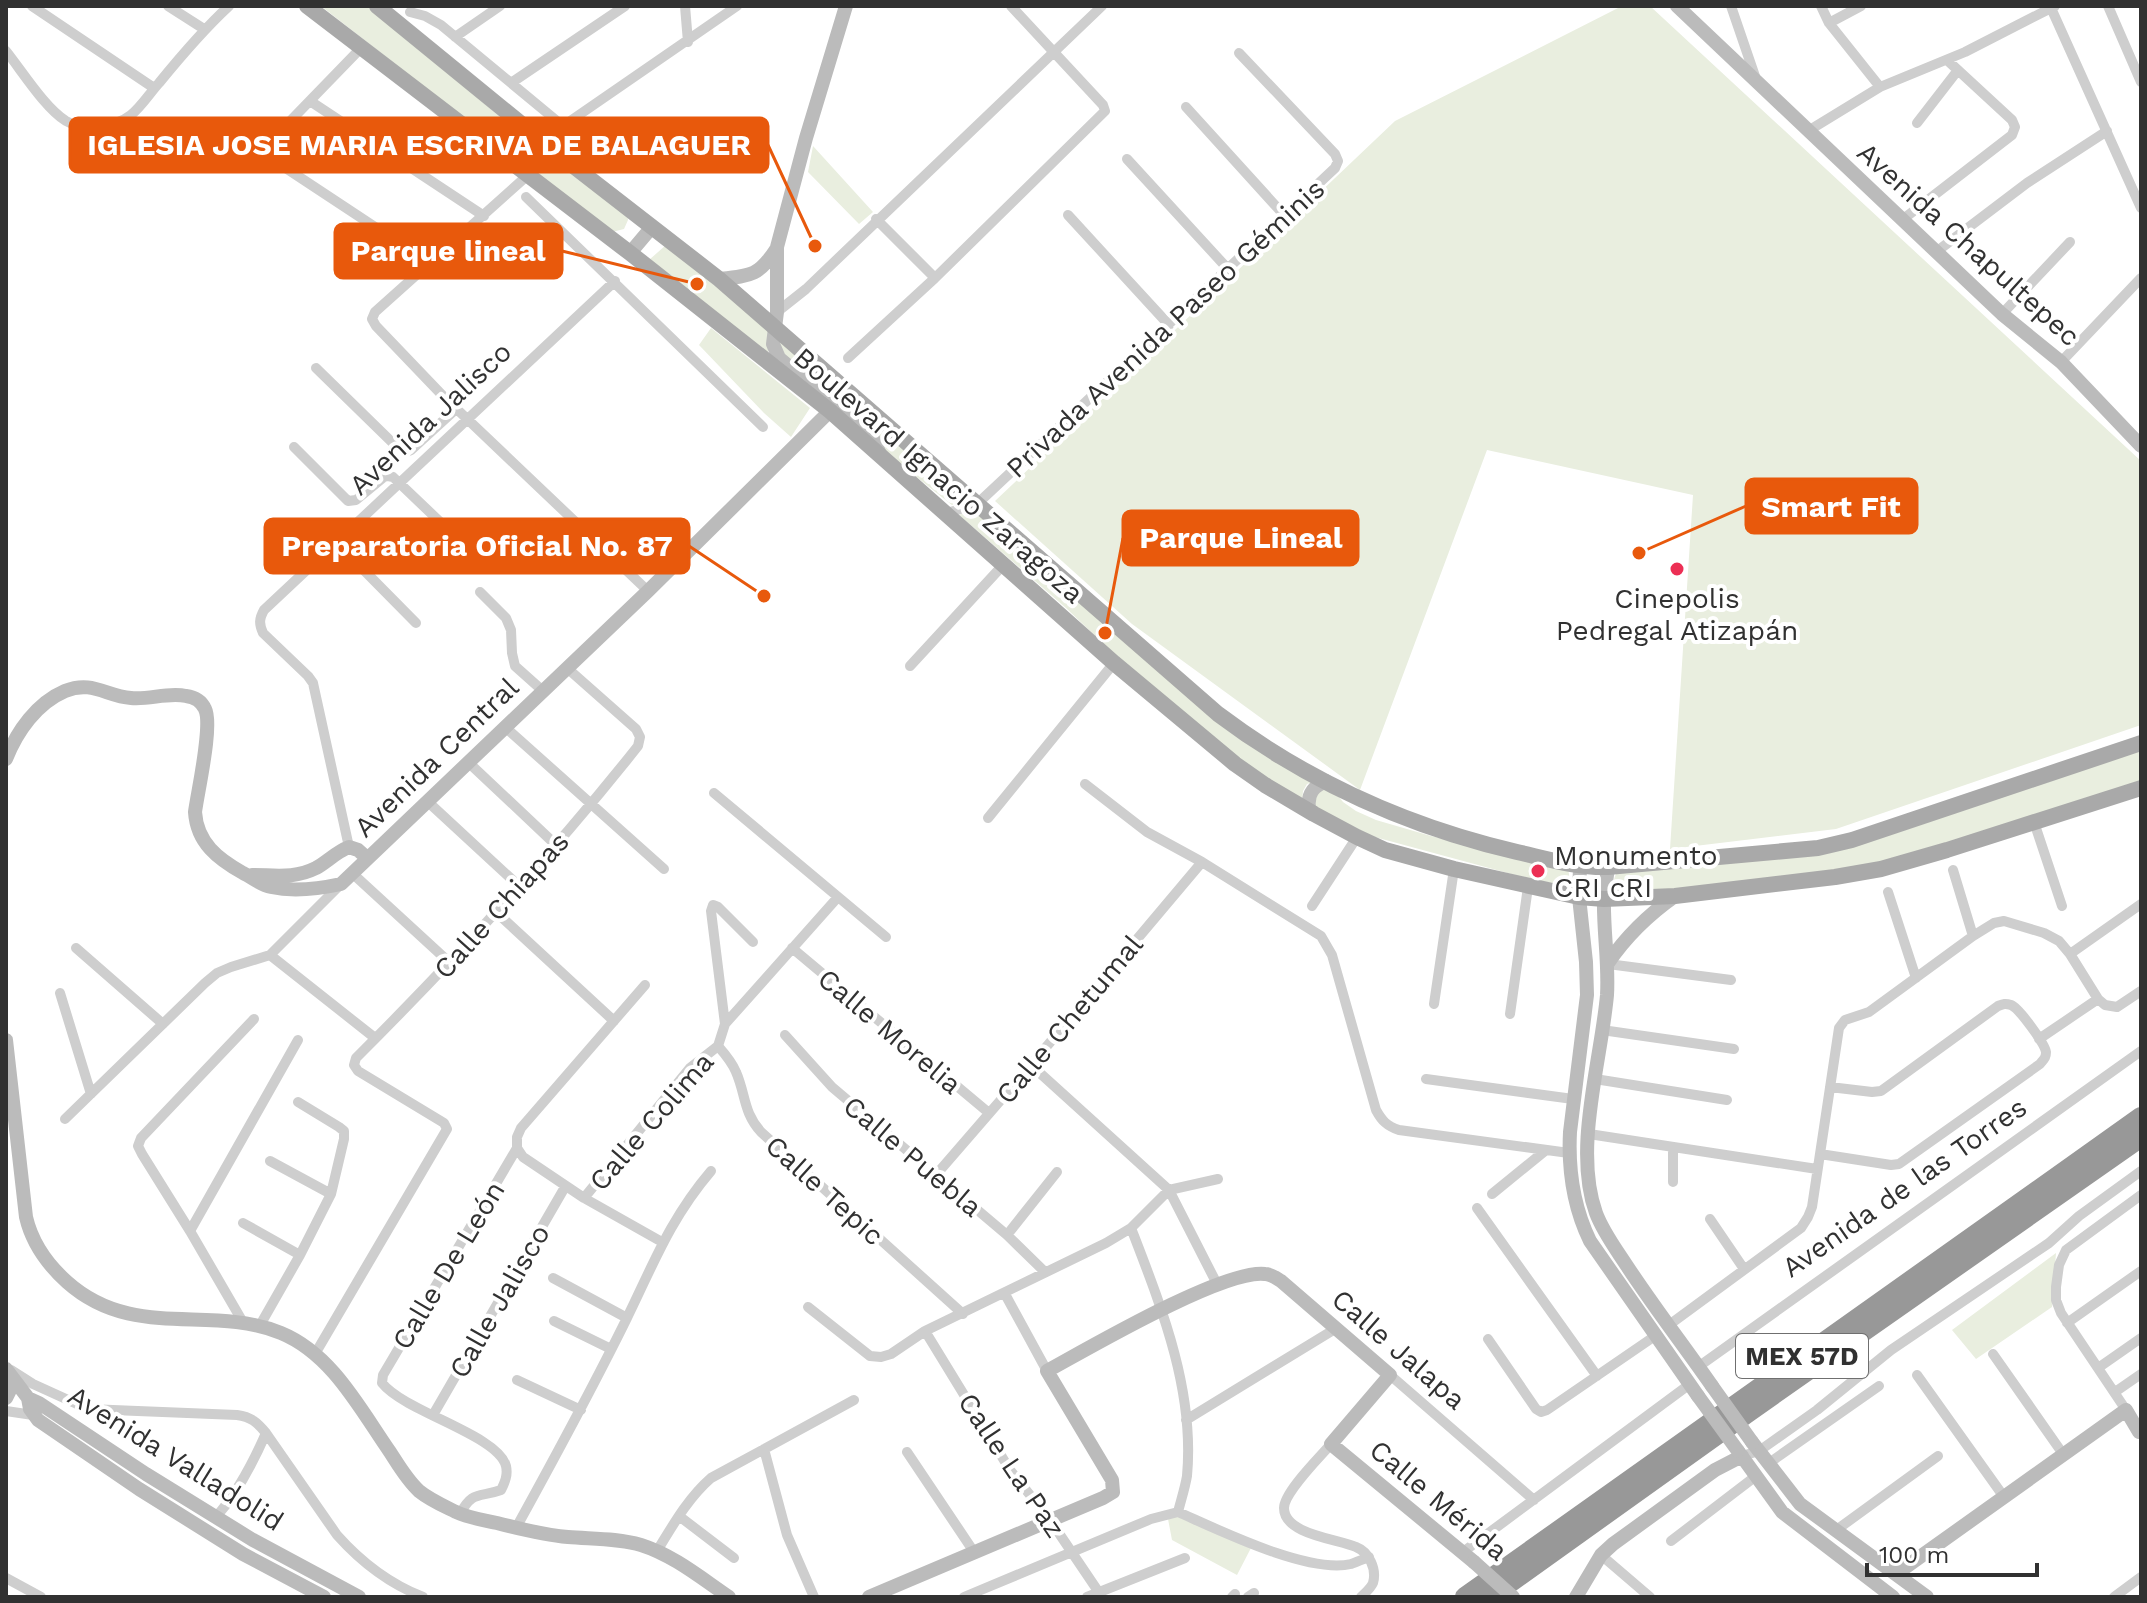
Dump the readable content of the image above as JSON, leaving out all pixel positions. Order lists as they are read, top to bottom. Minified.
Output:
{"streets":{"highway":["MEX 57D"],"main road":["Boulevard Ignacio Zaragoza"],"street":["Avenida Chapultepec","Privada Avenida Paseo Géminis","Avenida Jalisco","Avenida Central","Calle Chiapas","Calle Chetumal","Calle Morelia","Calle Colima","Calle Puebla","Avenida de las Torres","Calle Tepic","Calle De León","Calle Jalisco","Calle Jalapa","Avenida Valladolid","Calle La Paz","Calle Mérida"]},"crossings":[["Privada Avenida Paseo Géminis","Boulevard Ignacio Zaragoza"],["Boulevard Ignacio Zaragoza","Avenida Central"],["Avenida Central","Calle Chiapas"],["Calle Chetumal","Calle Morelia"],["Calle Chetumal","Calle Puebla"],["Calle Morelia","Calle Colima"],["Calle Colima","Calle Tepic"],["Calle De León","Calle Jalisco"]],"places":["IGLESIA JOSE MARIA ESCRIVA DE BALAGUER","Parque lineal","Smart Fit","Cinepolis Pedregal Atizapán","Preparatoria Oficial No. 87","Parque Lineal","Monumento CRI cRI"],"scale_bar":"100 m"}
